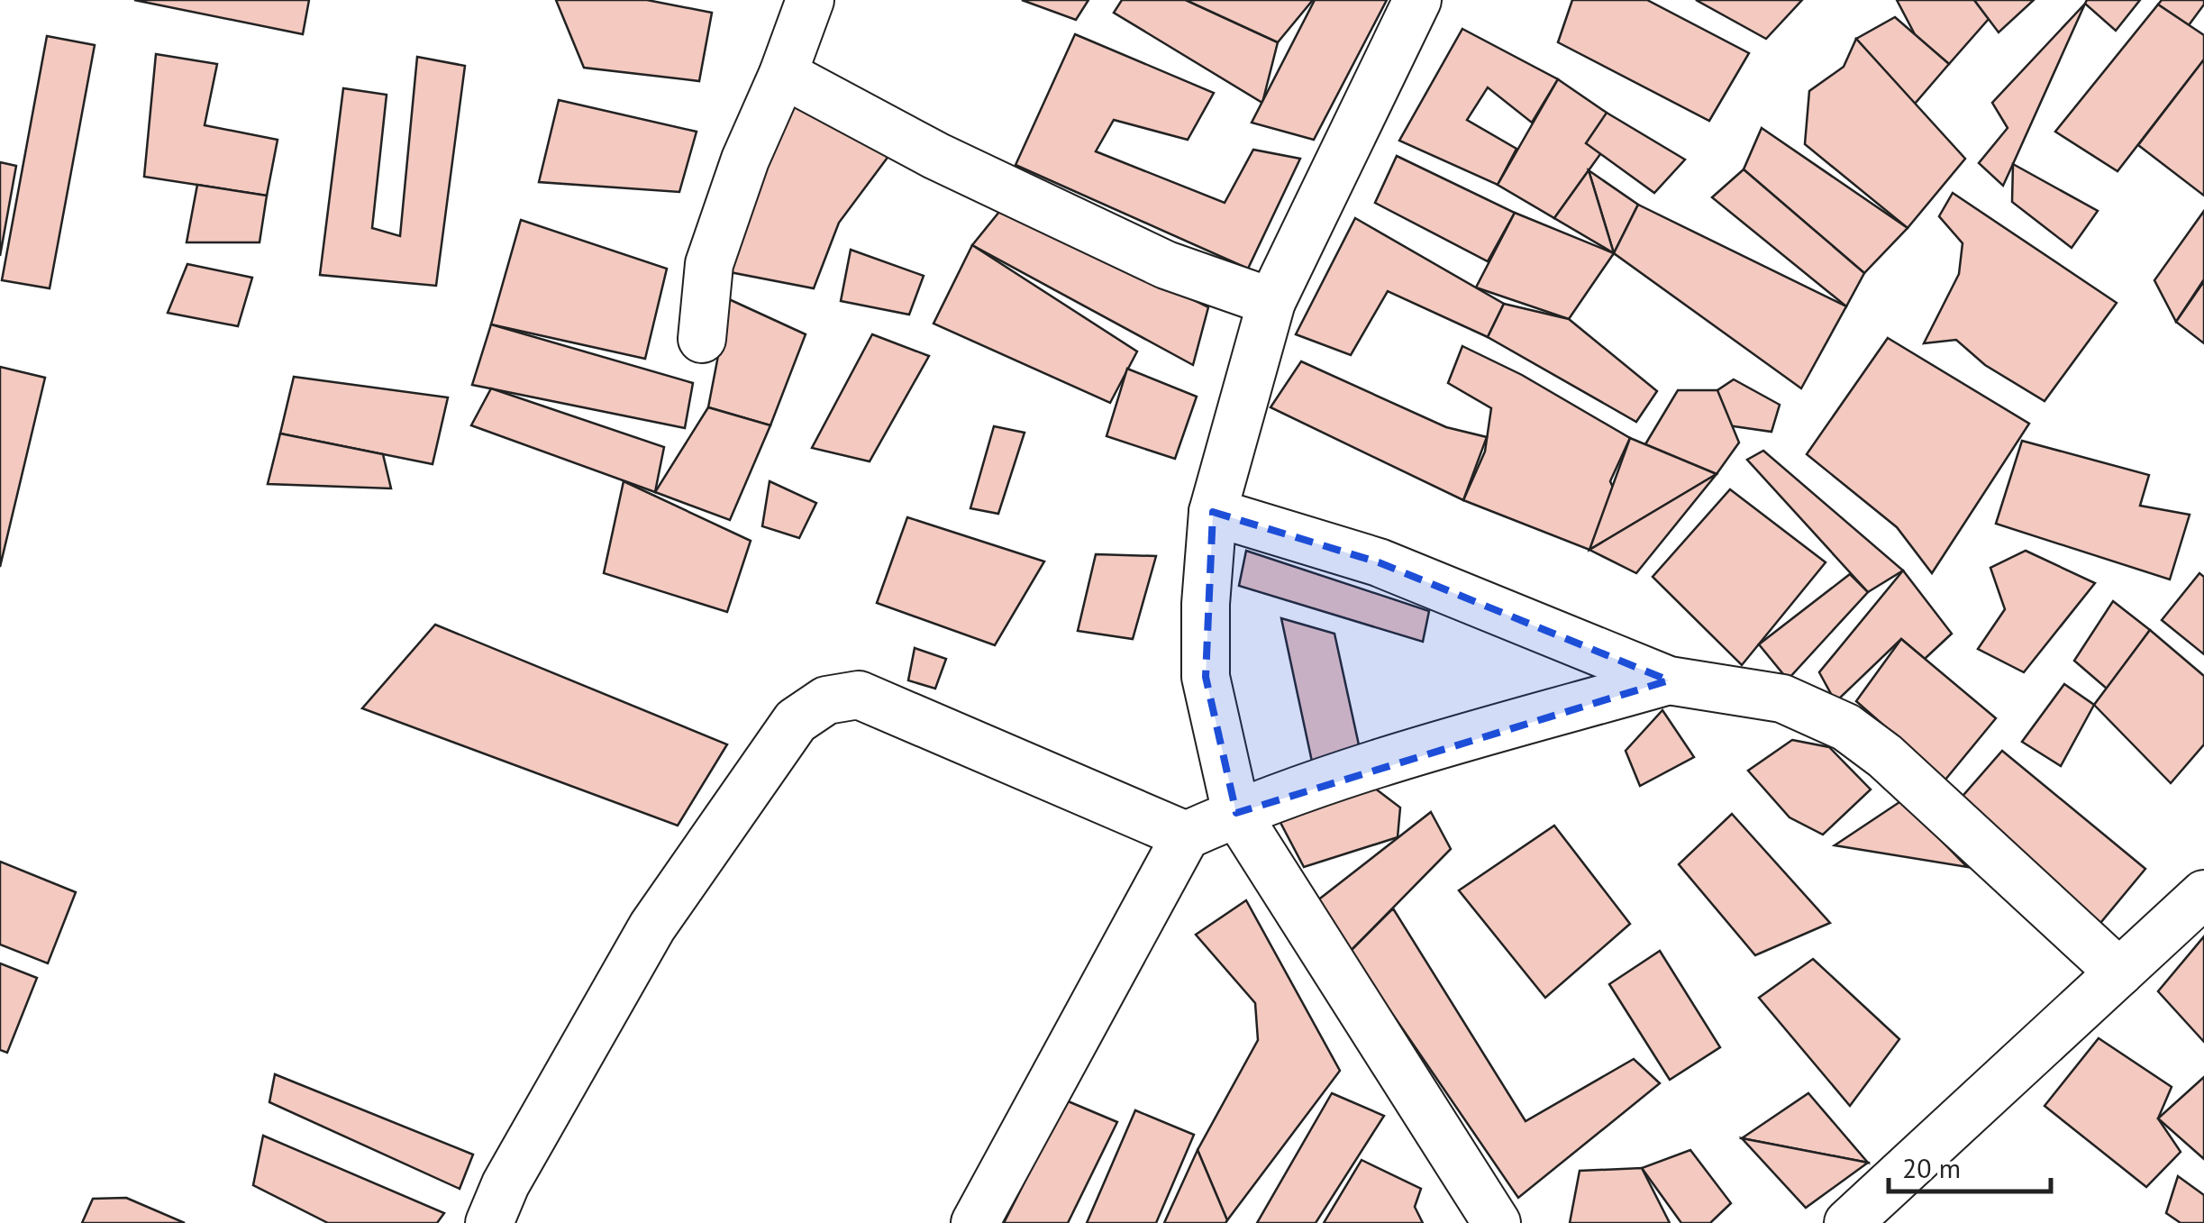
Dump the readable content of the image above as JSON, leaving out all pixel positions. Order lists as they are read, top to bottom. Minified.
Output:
{"scale_bar":"20 m"}
